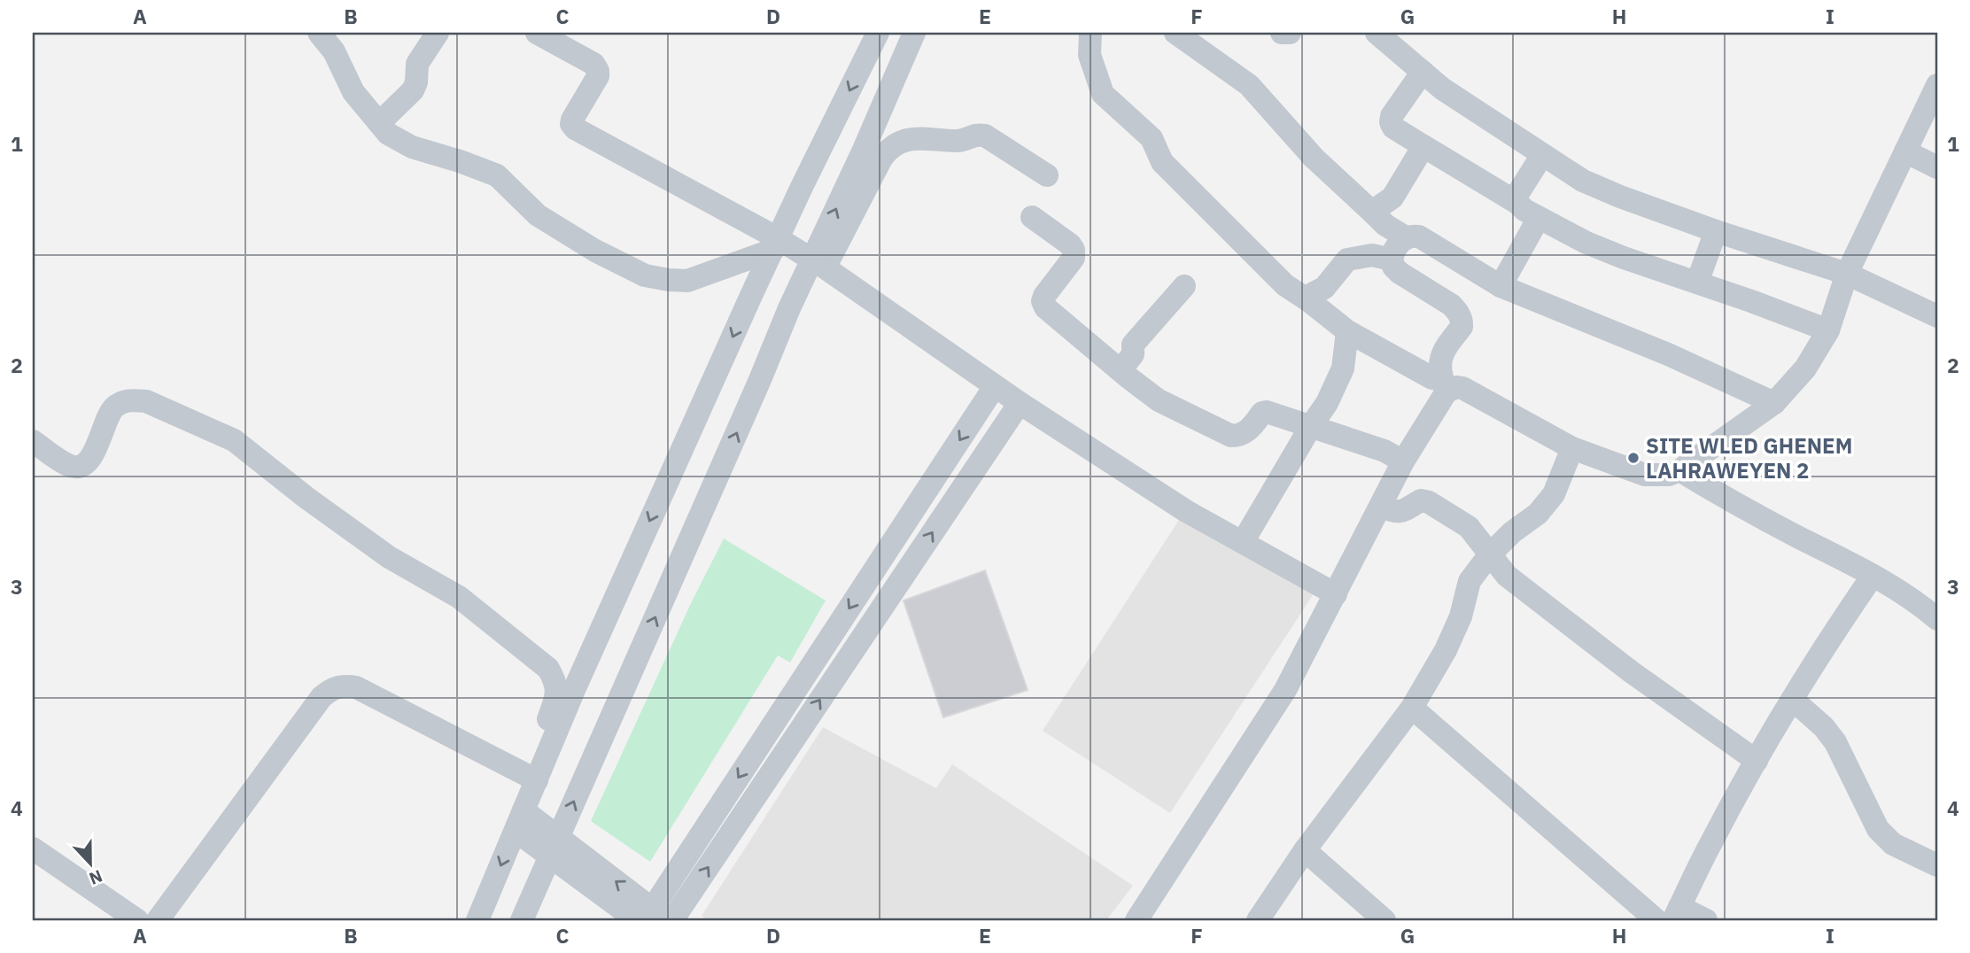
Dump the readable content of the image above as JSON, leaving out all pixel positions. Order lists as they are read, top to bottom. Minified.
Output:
{"places":["SITE WLED GHENEM LAHRAWEYEN 2"],"north":"bottom","grid":{"columns":["A","B","C","D","E","F","G","H","I"],"rows":["1","2","3","4"]}}
